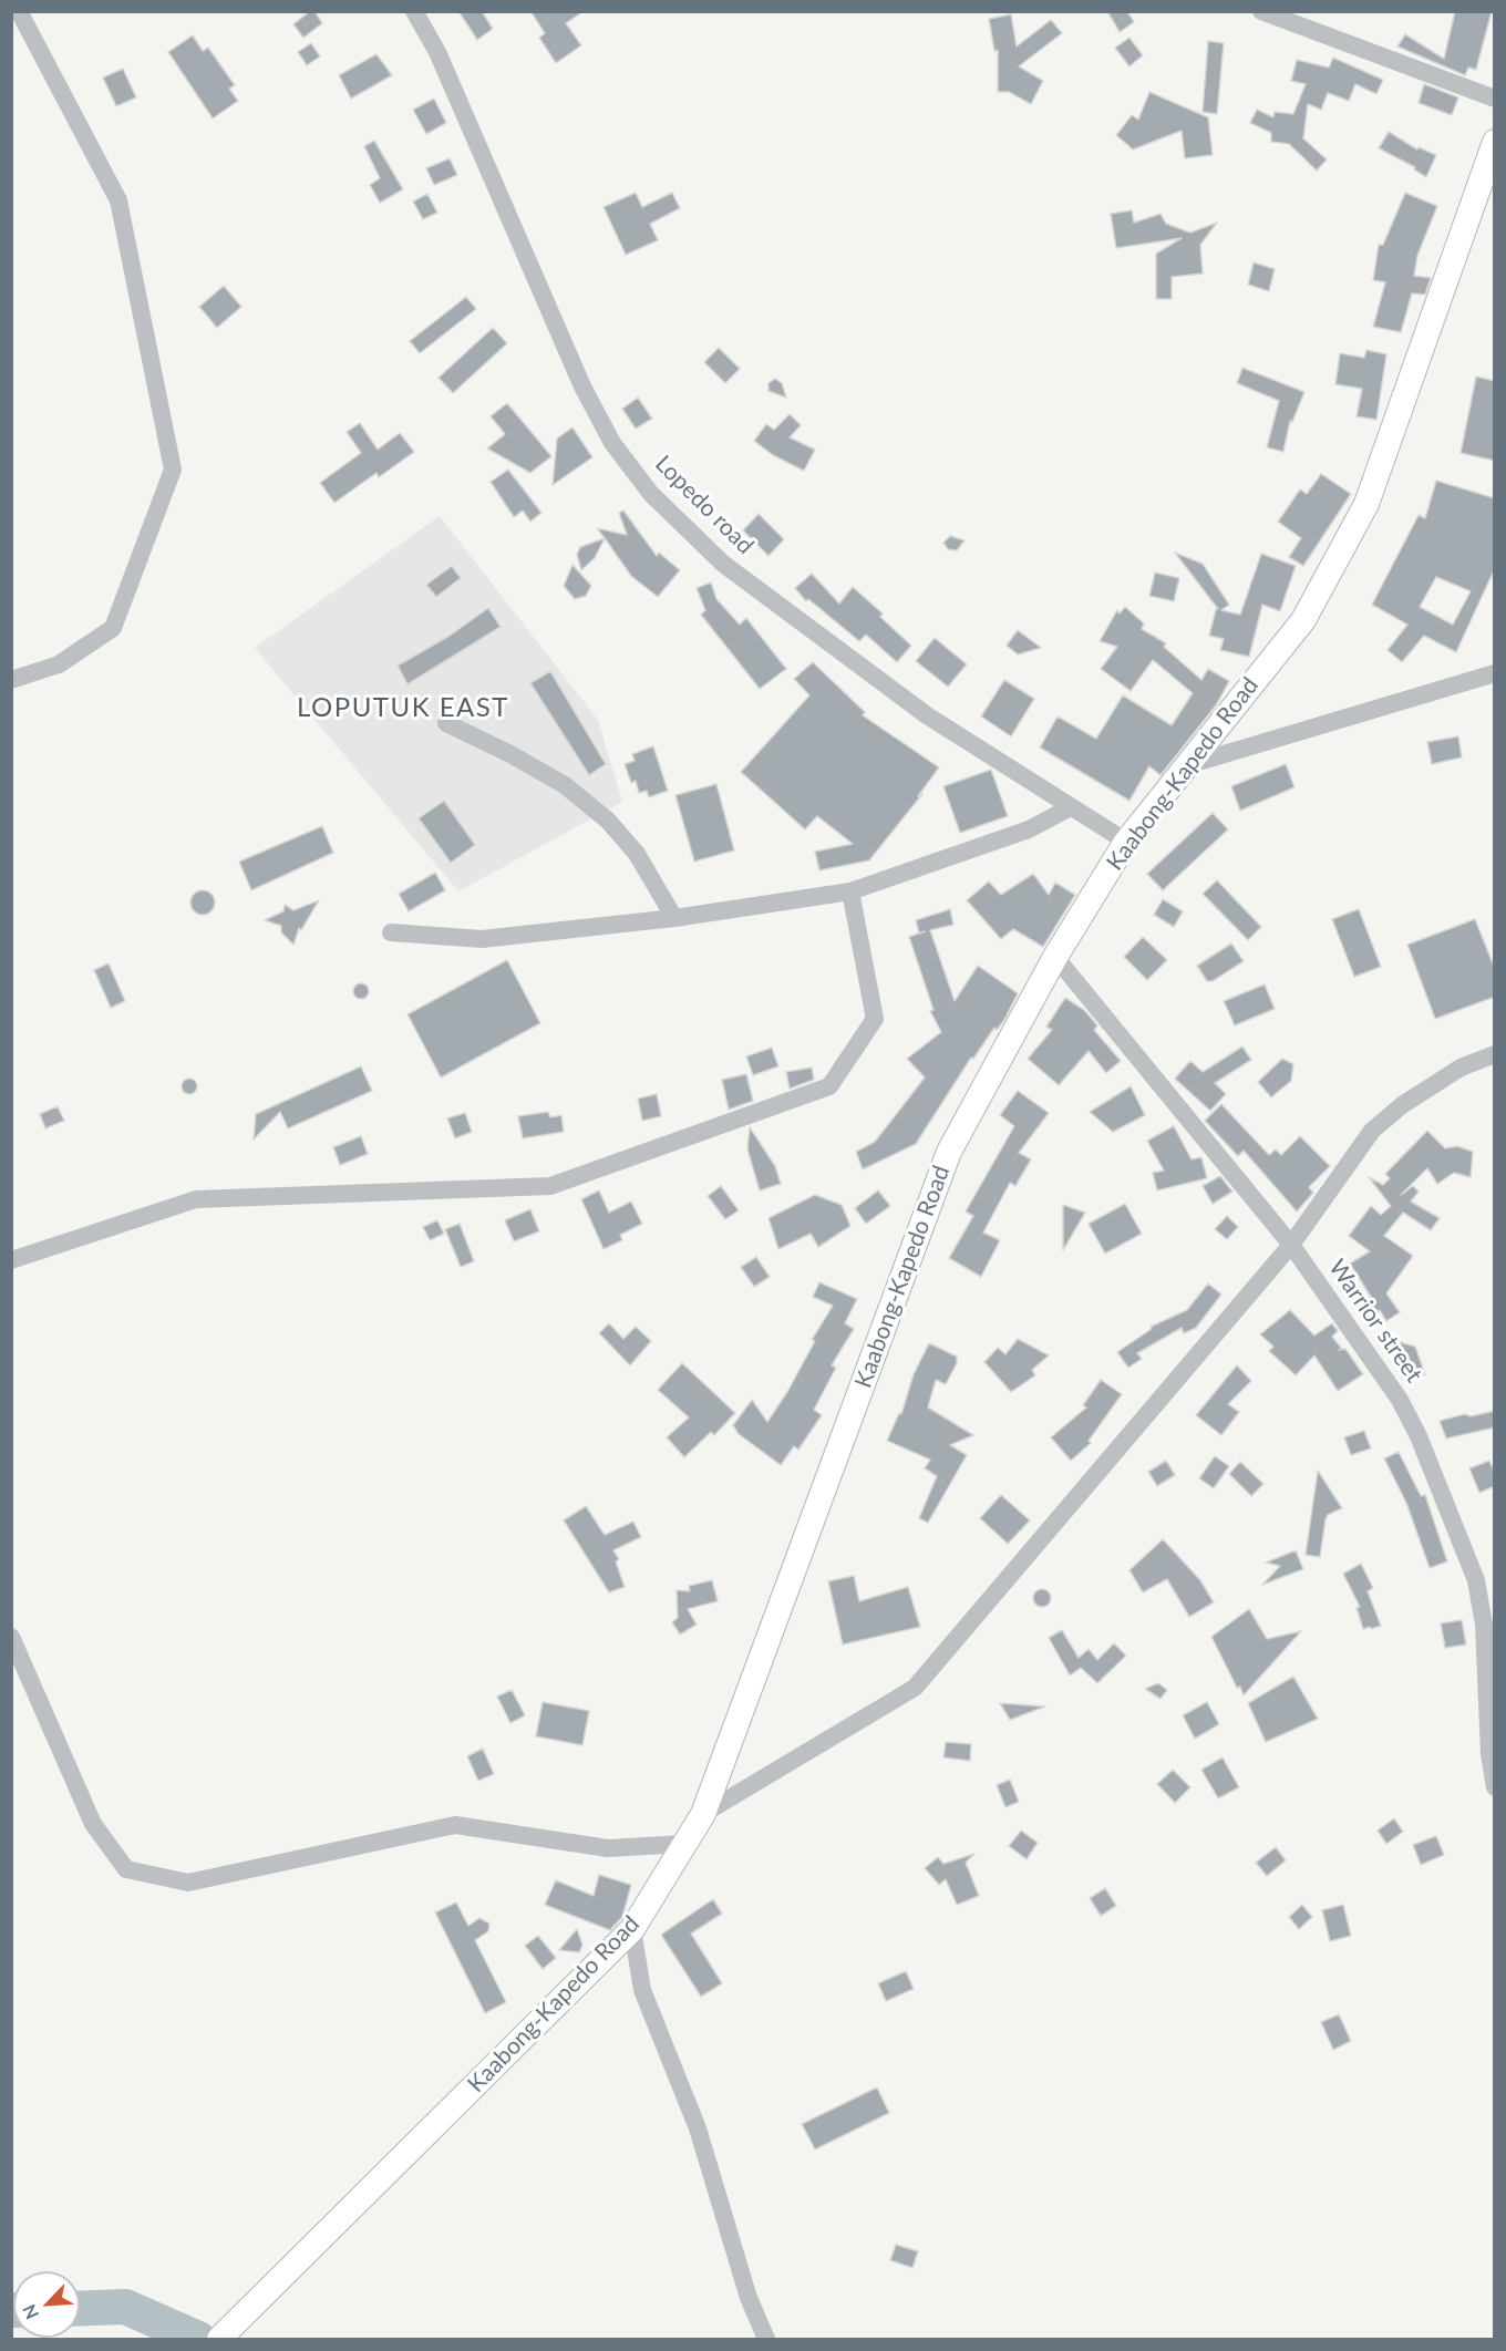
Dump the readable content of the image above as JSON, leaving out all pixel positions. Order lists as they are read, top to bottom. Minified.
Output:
{"streets":{"main road":["Kaabong-Kapedo Road"],"street":["Lopedo road","Warrior street"]},"crossings":[["Lopedo road","Kaabong-Kapedo Road"],["Kaabong-Kapedo Road","Warrior street"]],"districts":["LOPUTUK EAST"],"north":"bottom left"}
